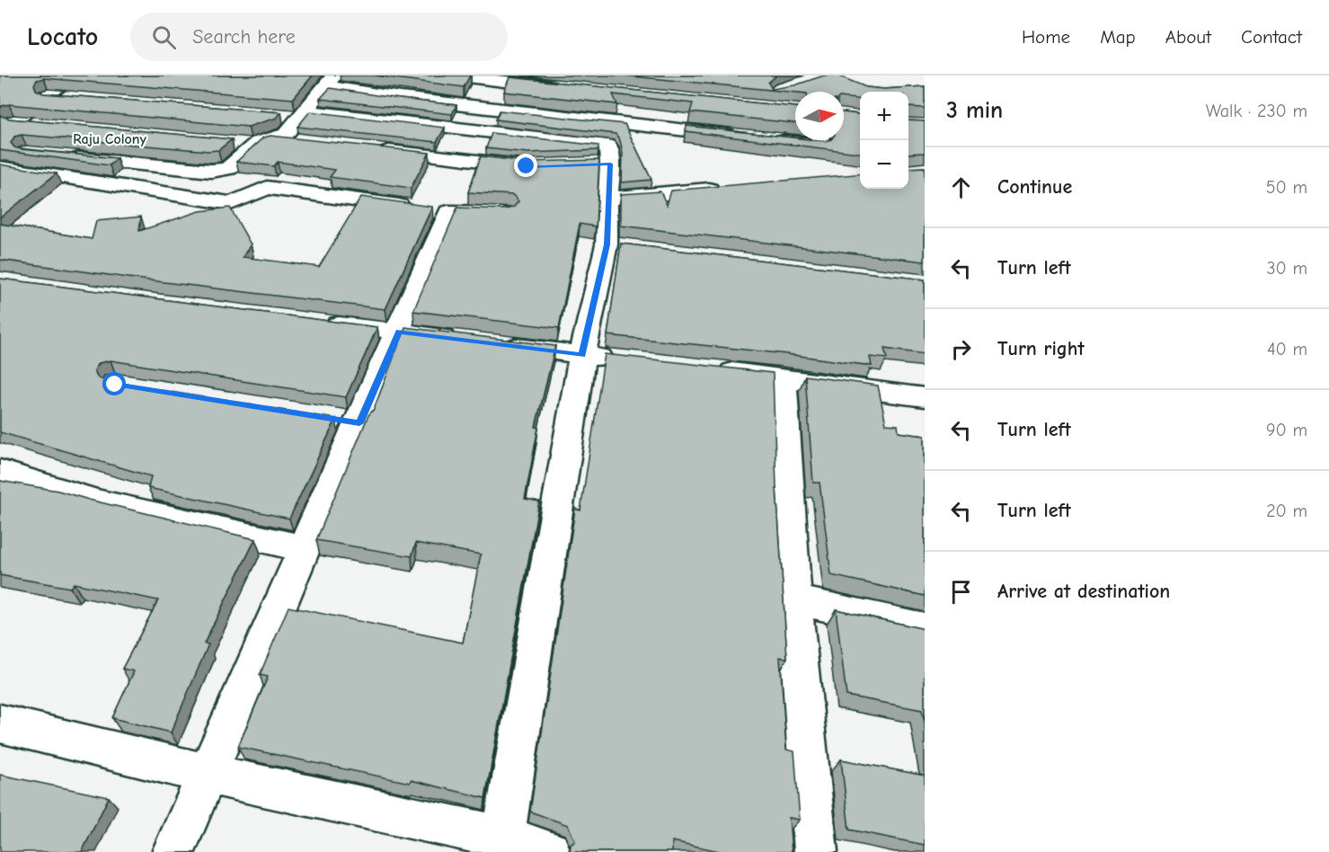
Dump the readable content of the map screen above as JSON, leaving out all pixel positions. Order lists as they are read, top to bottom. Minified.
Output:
{"districts":["Raju Colony"],"north":"right","page":{"header":"Locato","search":"Search here","nav":["Home","Map","About","Contact"],"heading":["3 min","Walk · 230 m"],"map_buttons":["+","−"],"list":[["Continue","50 m"],["Turn left","30 m"],["Turn right","40 m"],["Turn left","90 m"],["Turn left","20 m"],"Arrive at destination"]}}
